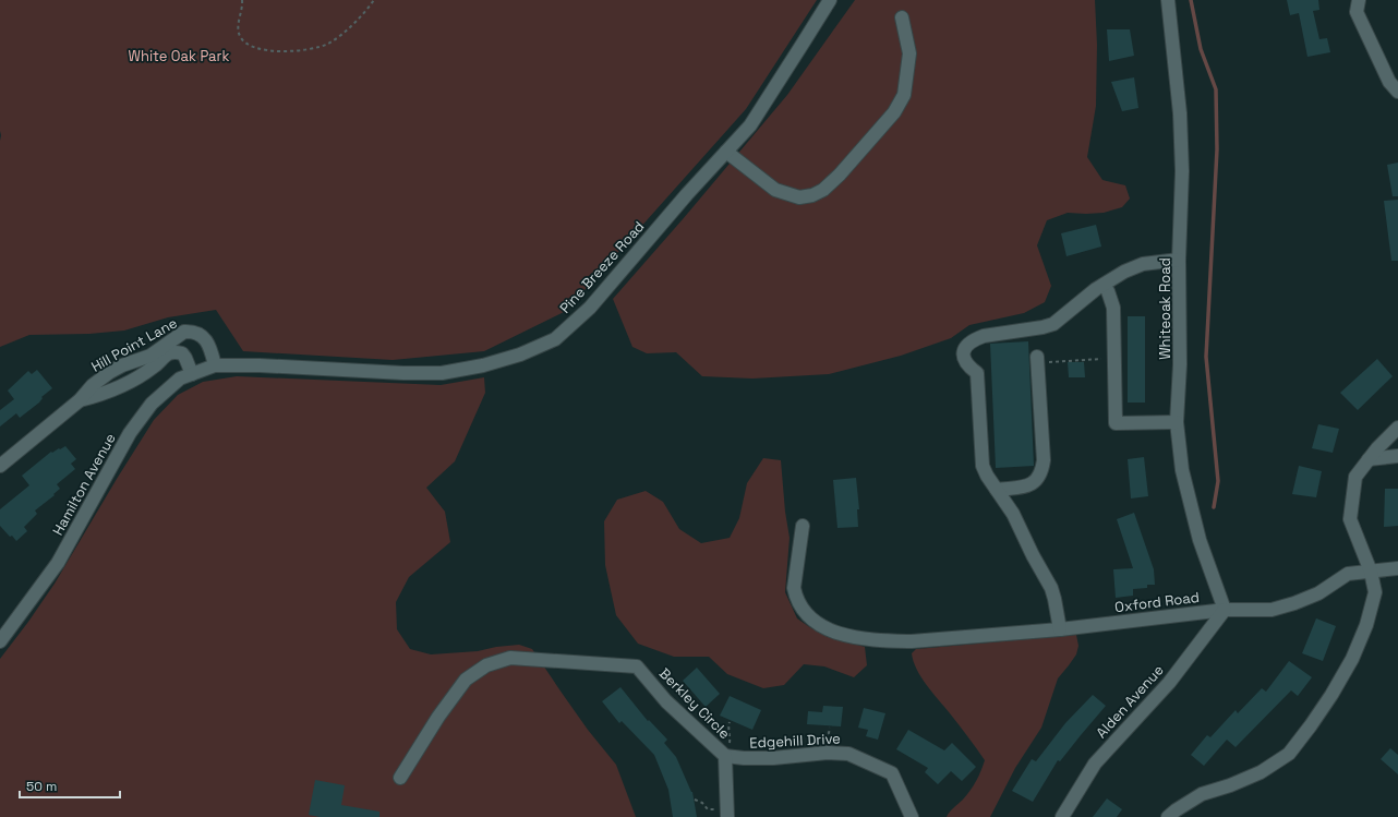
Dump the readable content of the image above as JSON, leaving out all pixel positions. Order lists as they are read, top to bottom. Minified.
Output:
{"streets":{"street":["Pine Breeze Road","Whiteoak Road","Hill Point Lane","Hamilton Avenue","Oxford Road","Alden Avenue","Berkley Circle","Edgehill Drive"]},"crossings":[["Pine Breeze Road","Hill Point Lane"],["Pine Breeze Road","Hamilton Avenue"],["Whiteoak Road","Oxford Road"],["Whiteoak Road","Alden Avenue"],["Hill Point Lane","Hamilton Avenue"],["Oxford Road","Alden Avenue"],["Berkley Circle","Edgehill Drive"]],"parks":["White Oak Park"],"scale_bar":"50 m"}
